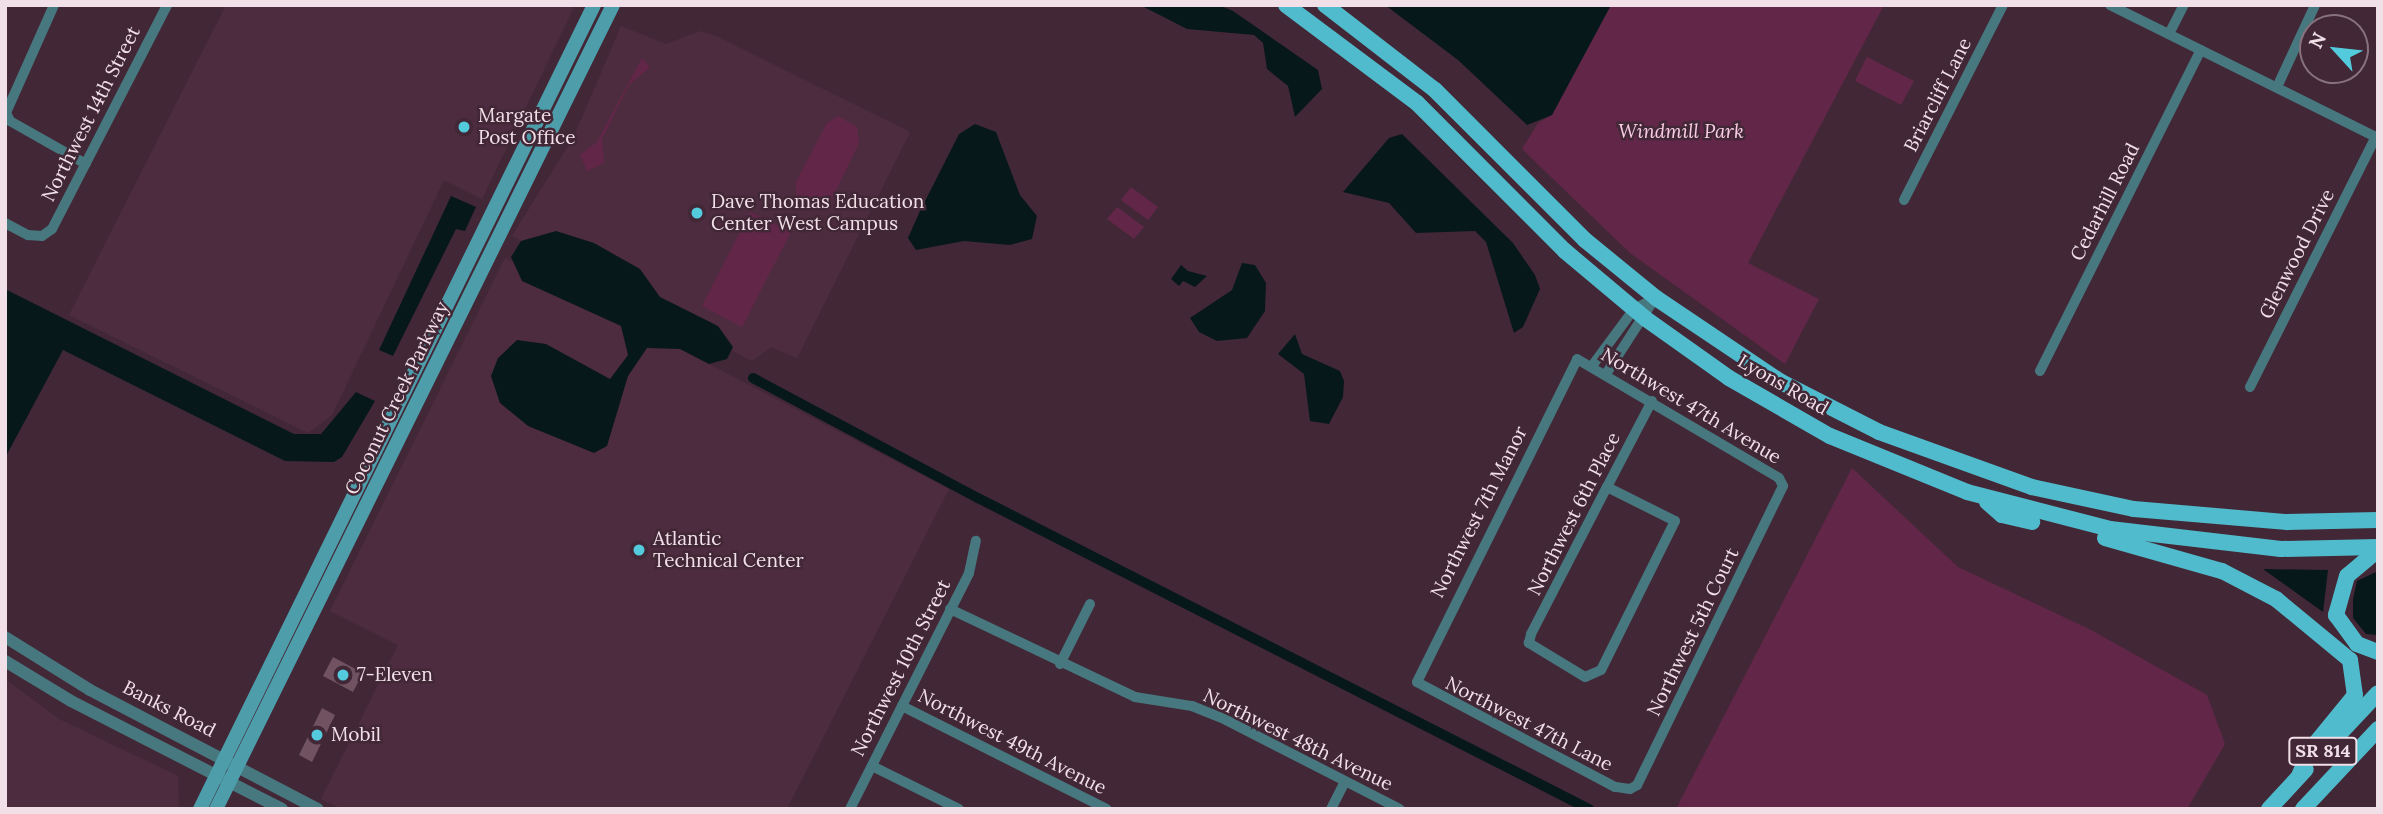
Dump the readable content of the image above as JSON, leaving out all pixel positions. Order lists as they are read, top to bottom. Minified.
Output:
{"streets":{"main road":["Lyons Road","Coconut Creek Parkway","SR 814"],"street":["Briarcliff Lane","Northwest 14th Street","Cedarhill Road","Glenwood Drive","Northwest 47th Avenue","Northwest 7th Manor","Northwest 6th Place","Northwest 5th Court","Northwest 10th Street","Banks Road","Northwest 47th Lane","Northwest 48th Avenue","Northwest 49th Avenue"]},"crossings":[["Coconut Creek Parkway","Banks Road"],["Northwest 47th Avenue","Northwest 7th Manor"],["Northwest 47th Avenue","Northwest 6th Place"],["Northwest 47th Avenue","Northwest 5th Court"],["Northwest 7th Manor","Northwest 47th Lane"],["Northwest 5th Court","Northwest 47th Lane"],["Northwest 10th Street","Northwest 48th Avenue"],["Northwest 10th Street","Northwest 49th Avenue"]],"parks":["Windmill Park"],"places":["Margate Post Office","Dave Thomas Education Center West Campus","Atlantic Technical Center","7-Eleven","Mobil"],"north":"top left"}
